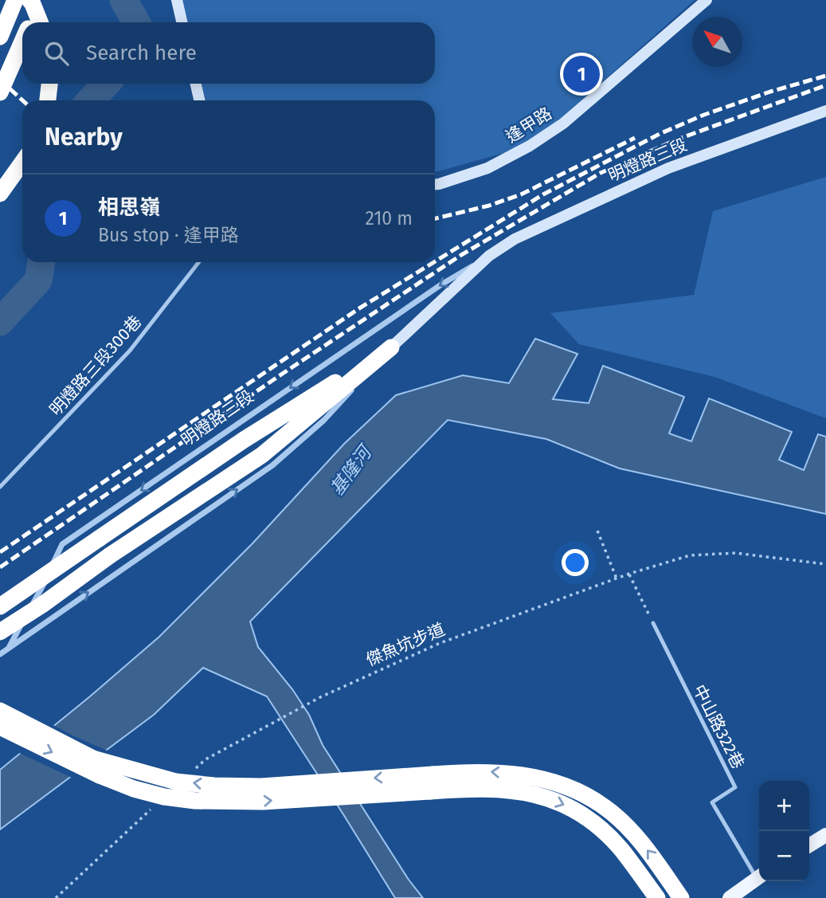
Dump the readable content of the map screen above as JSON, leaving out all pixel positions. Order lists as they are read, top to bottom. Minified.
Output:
{"streets":{"street":["逢甲路","明燈路三段"],"lane":["明燈路三段300巷","中山路322巷"],"path":["傑魚坑步道"]},"water":["基隆河"],"north":"top left","page":{"search":"Search here","pins":"1","heading":"Nearby","list":[{"mark":"1","name":"相思嶺","note":"Bus stop · 逢甲路","value":"210 m"}],"map_buttons":["+","−"]}}
